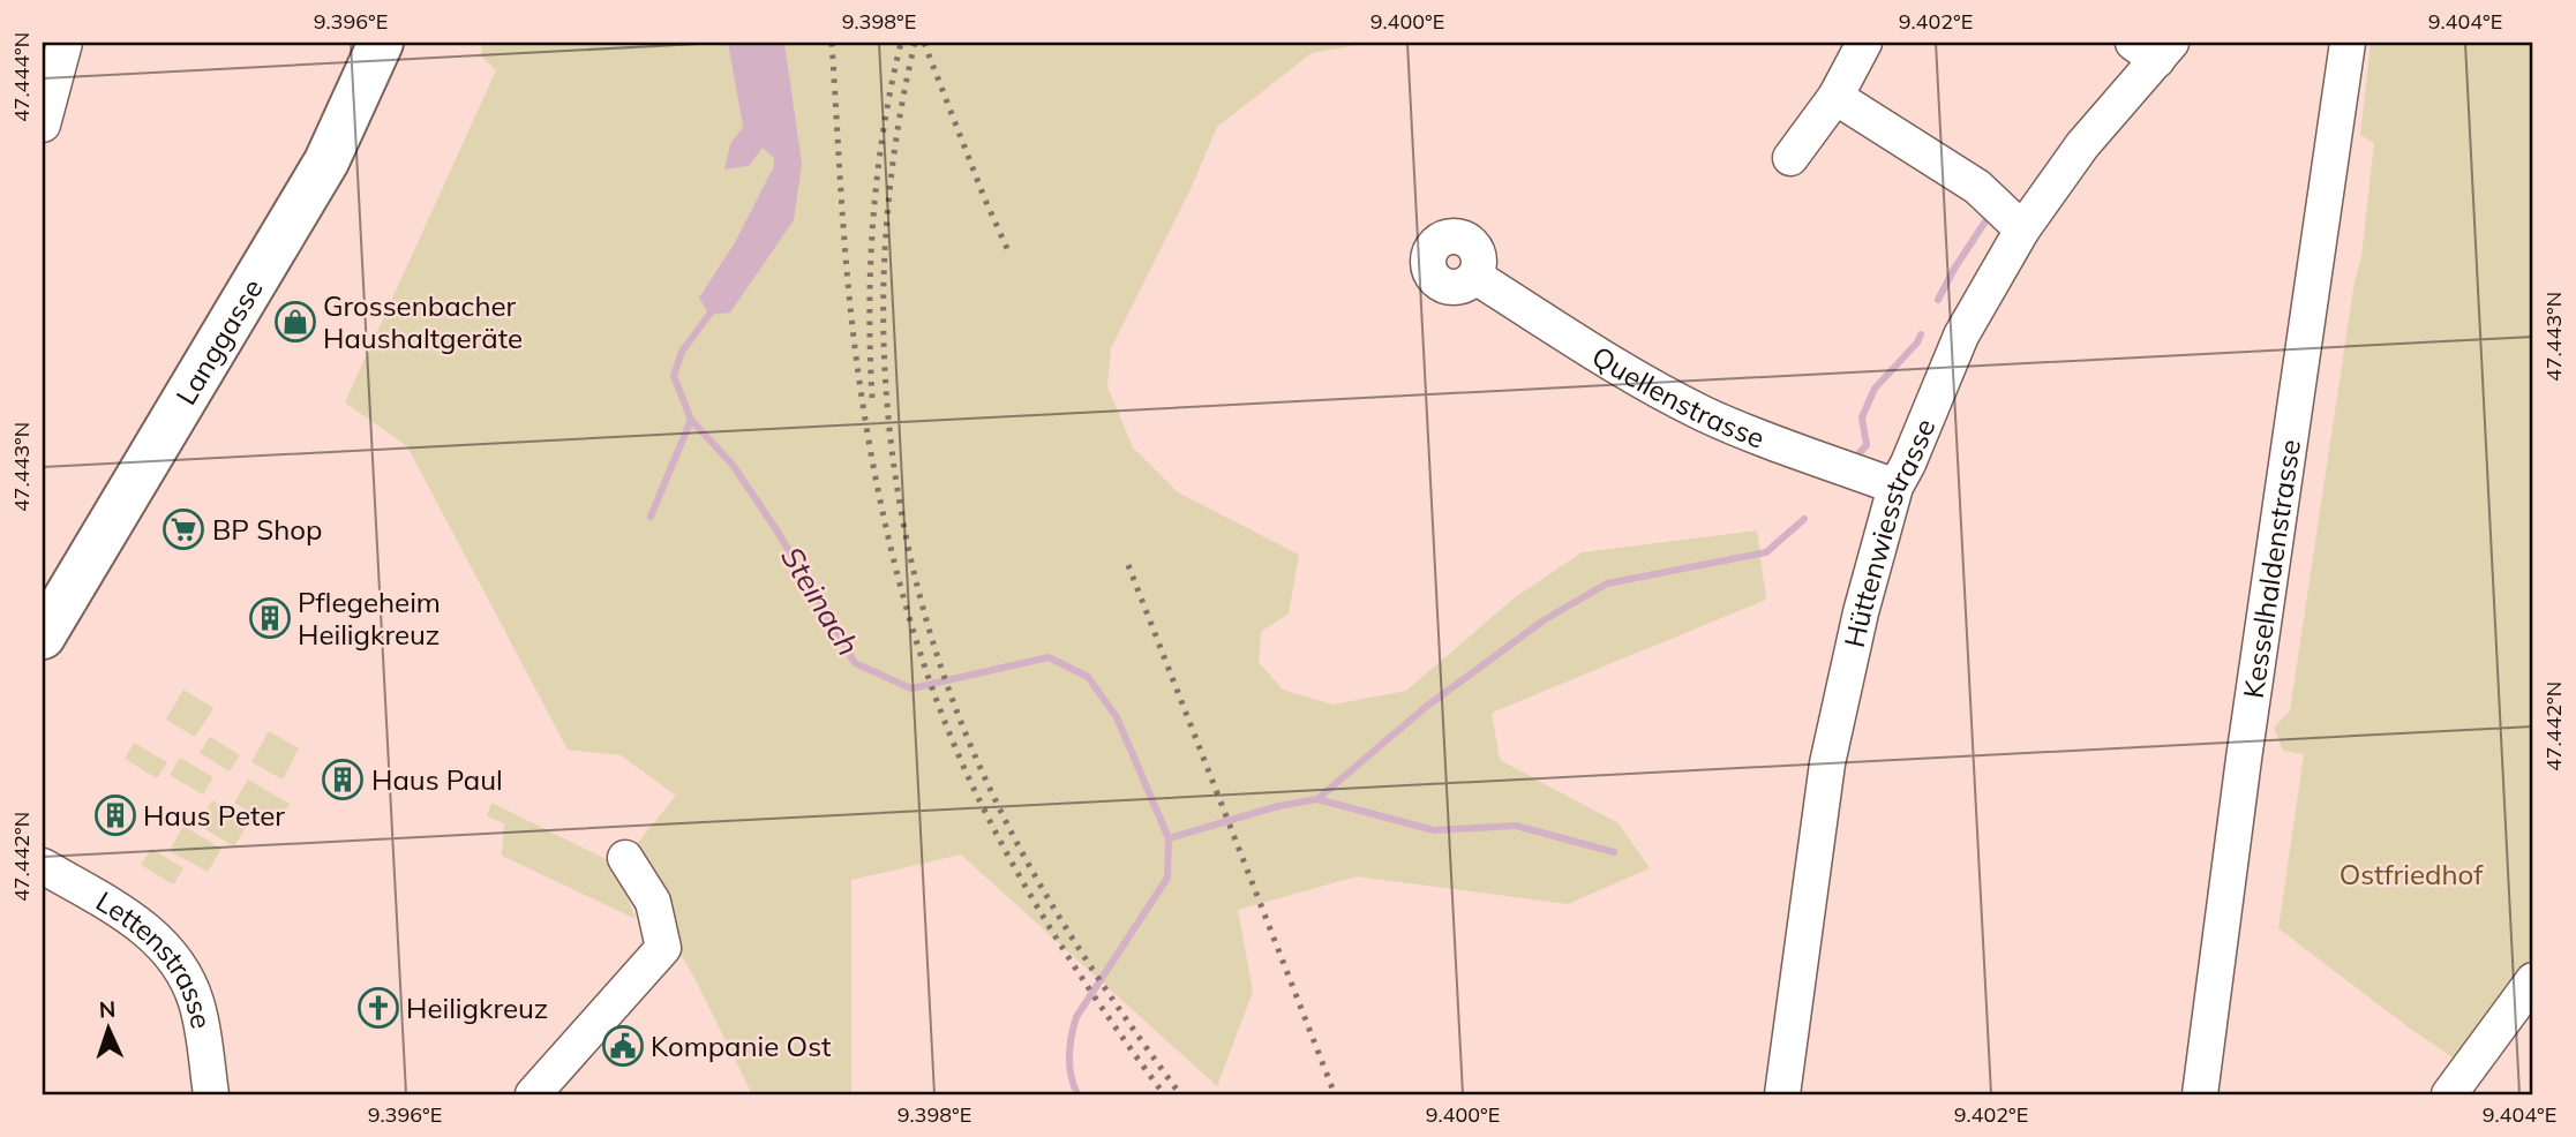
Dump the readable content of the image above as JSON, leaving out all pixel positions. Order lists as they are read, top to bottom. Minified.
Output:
{"streets":{"main road":["Langgasse"],"street":["Quellenstrasse","Hüttenwiesstrasse","Kesselhaldenstrasse","Lettenstrasse"]},"crossings":[["Quellenstrasse","Hüttenwiesstrasse"]],"water":["Steinach"],"parks":["Ostfriedhof"],"places":{"shop":["Grossenbacher Haushaltgeräte"],"supermarket":["BP Shop"],"building":["Pflegeheim Heiligkreuz","Haus Paul","Haus Peter"],"church":["Heiligkreuz"],"public building":["Kompanie Ost"]},"north":"top","coordinates":["9.396°E","9.398°E","9.400°E","9.402°E","9.404°E","47.444°N","47.443°N","47.442°N"]}
